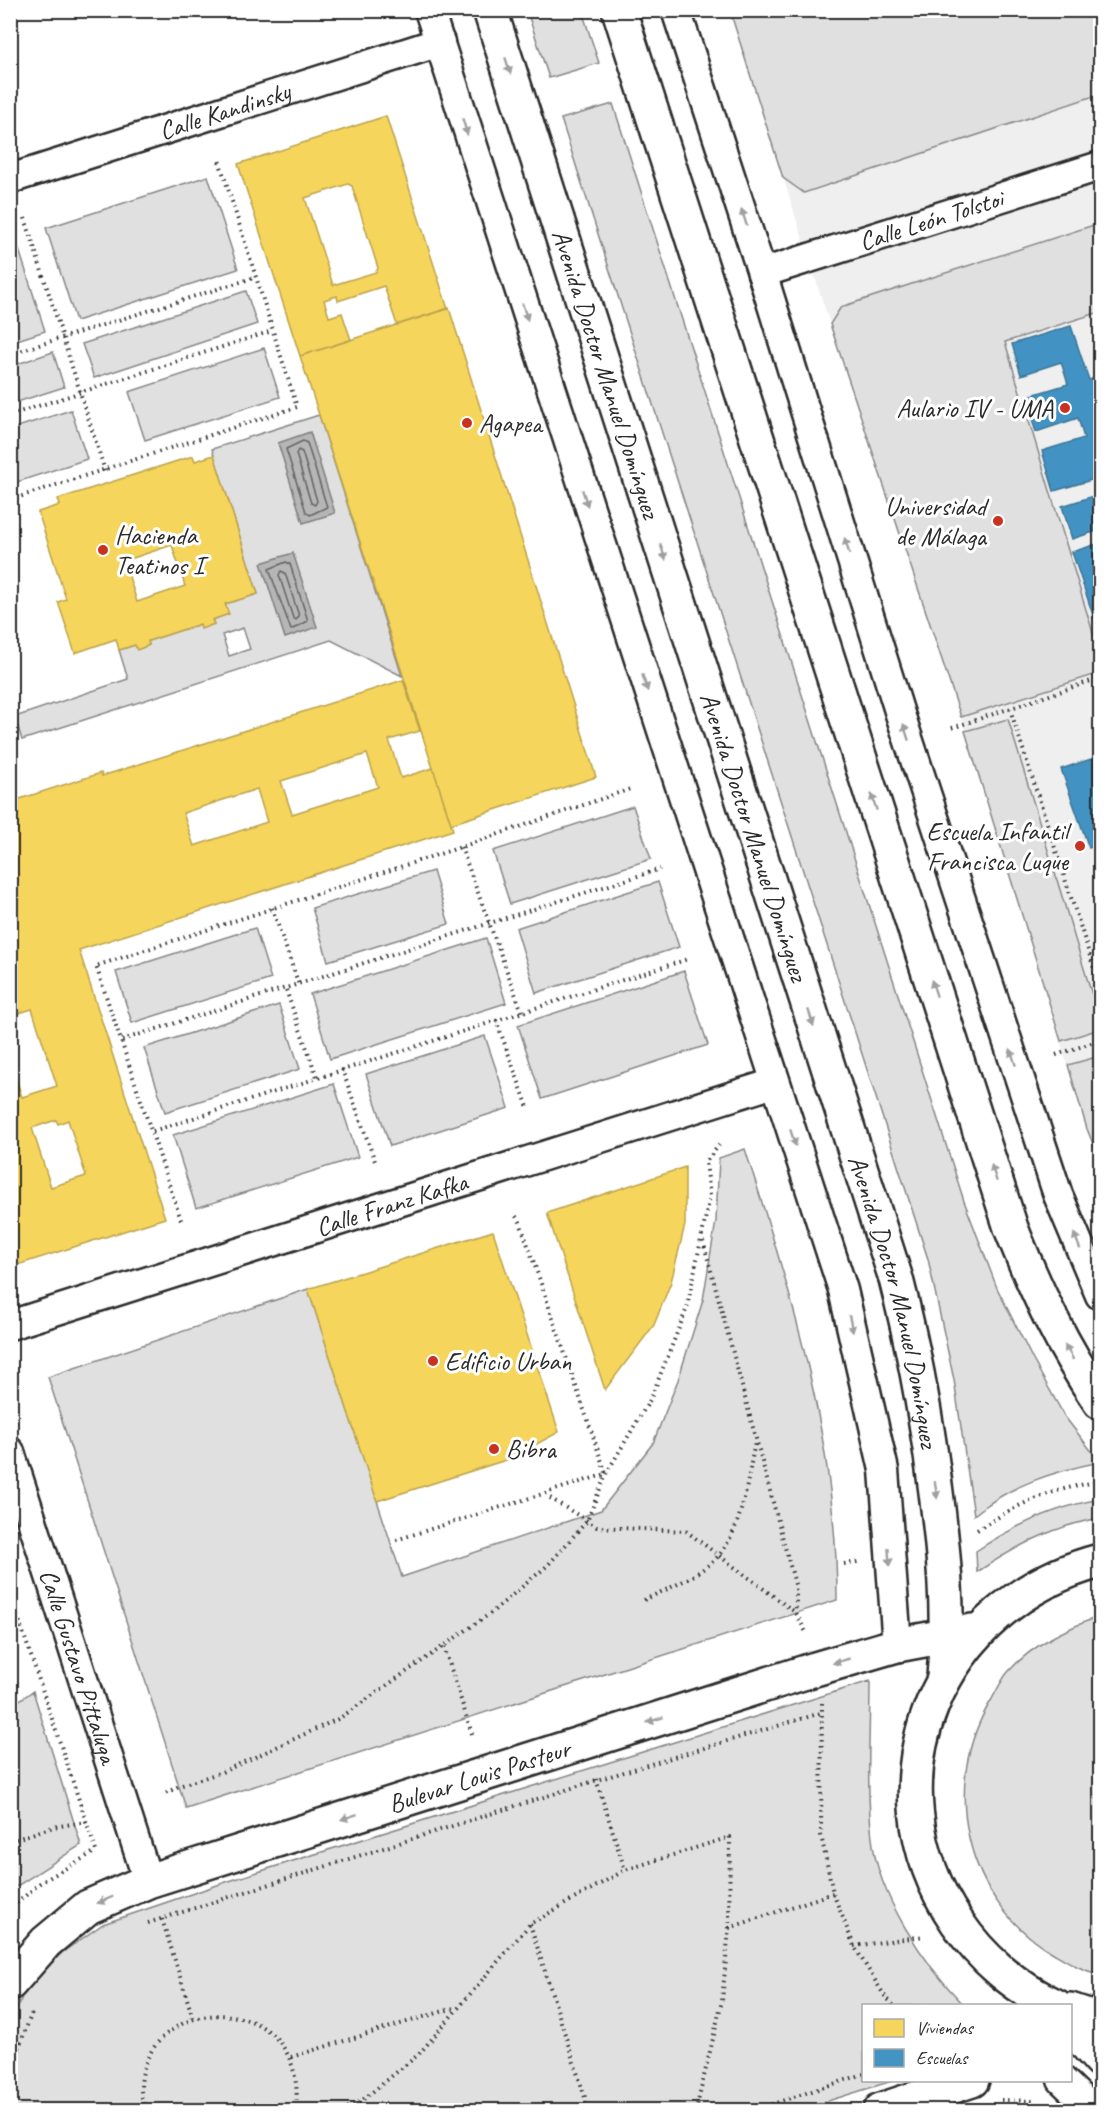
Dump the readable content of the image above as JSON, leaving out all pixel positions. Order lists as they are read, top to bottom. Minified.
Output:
{"streets":{"main road":["Avenida Doctor Manuel Domínguez","Bulevar Louis Pasteur"],"street":["Calle Kandinsky","Calle León Tolstoi","Calle Franz Kafka","Calle Gustavo Pittaluga"]},"crossings":[["Calle Kandinsky","Avenida Doctor Manuel Domínguez"],["Avenida Doctor Manuel Domínguez","Calle Franz Kafka"],["Avenida Doctor Manuel Domínguez","Bulevar Louis Pasteur"],["Calle Gustavo Pittaluga","Bulevar Louis Pasteur"]],"one_way":["Bulevar Louis Pasteur"],"places":["Aulario IV - UMA","Agapea","Universidad de Málaga","Hacienda Teatinos I","Escuela Infantil Francisca Luque","Edificio Urban","Bibra"],"legend":["Viviendas","Escuelas"]}
